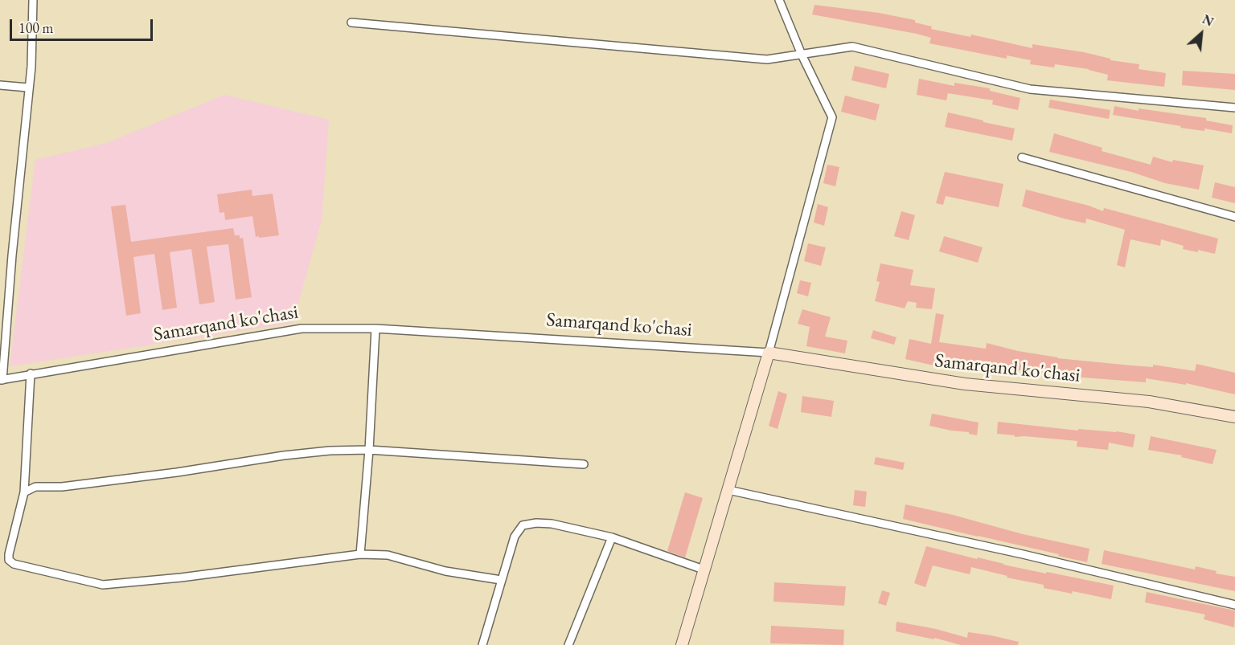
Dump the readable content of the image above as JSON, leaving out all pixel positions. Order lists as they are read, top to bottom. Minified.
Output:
{"streets":{"street":["Samarqand ko'chasi"]},"scale_bar":"100 m","north":"top right"}
